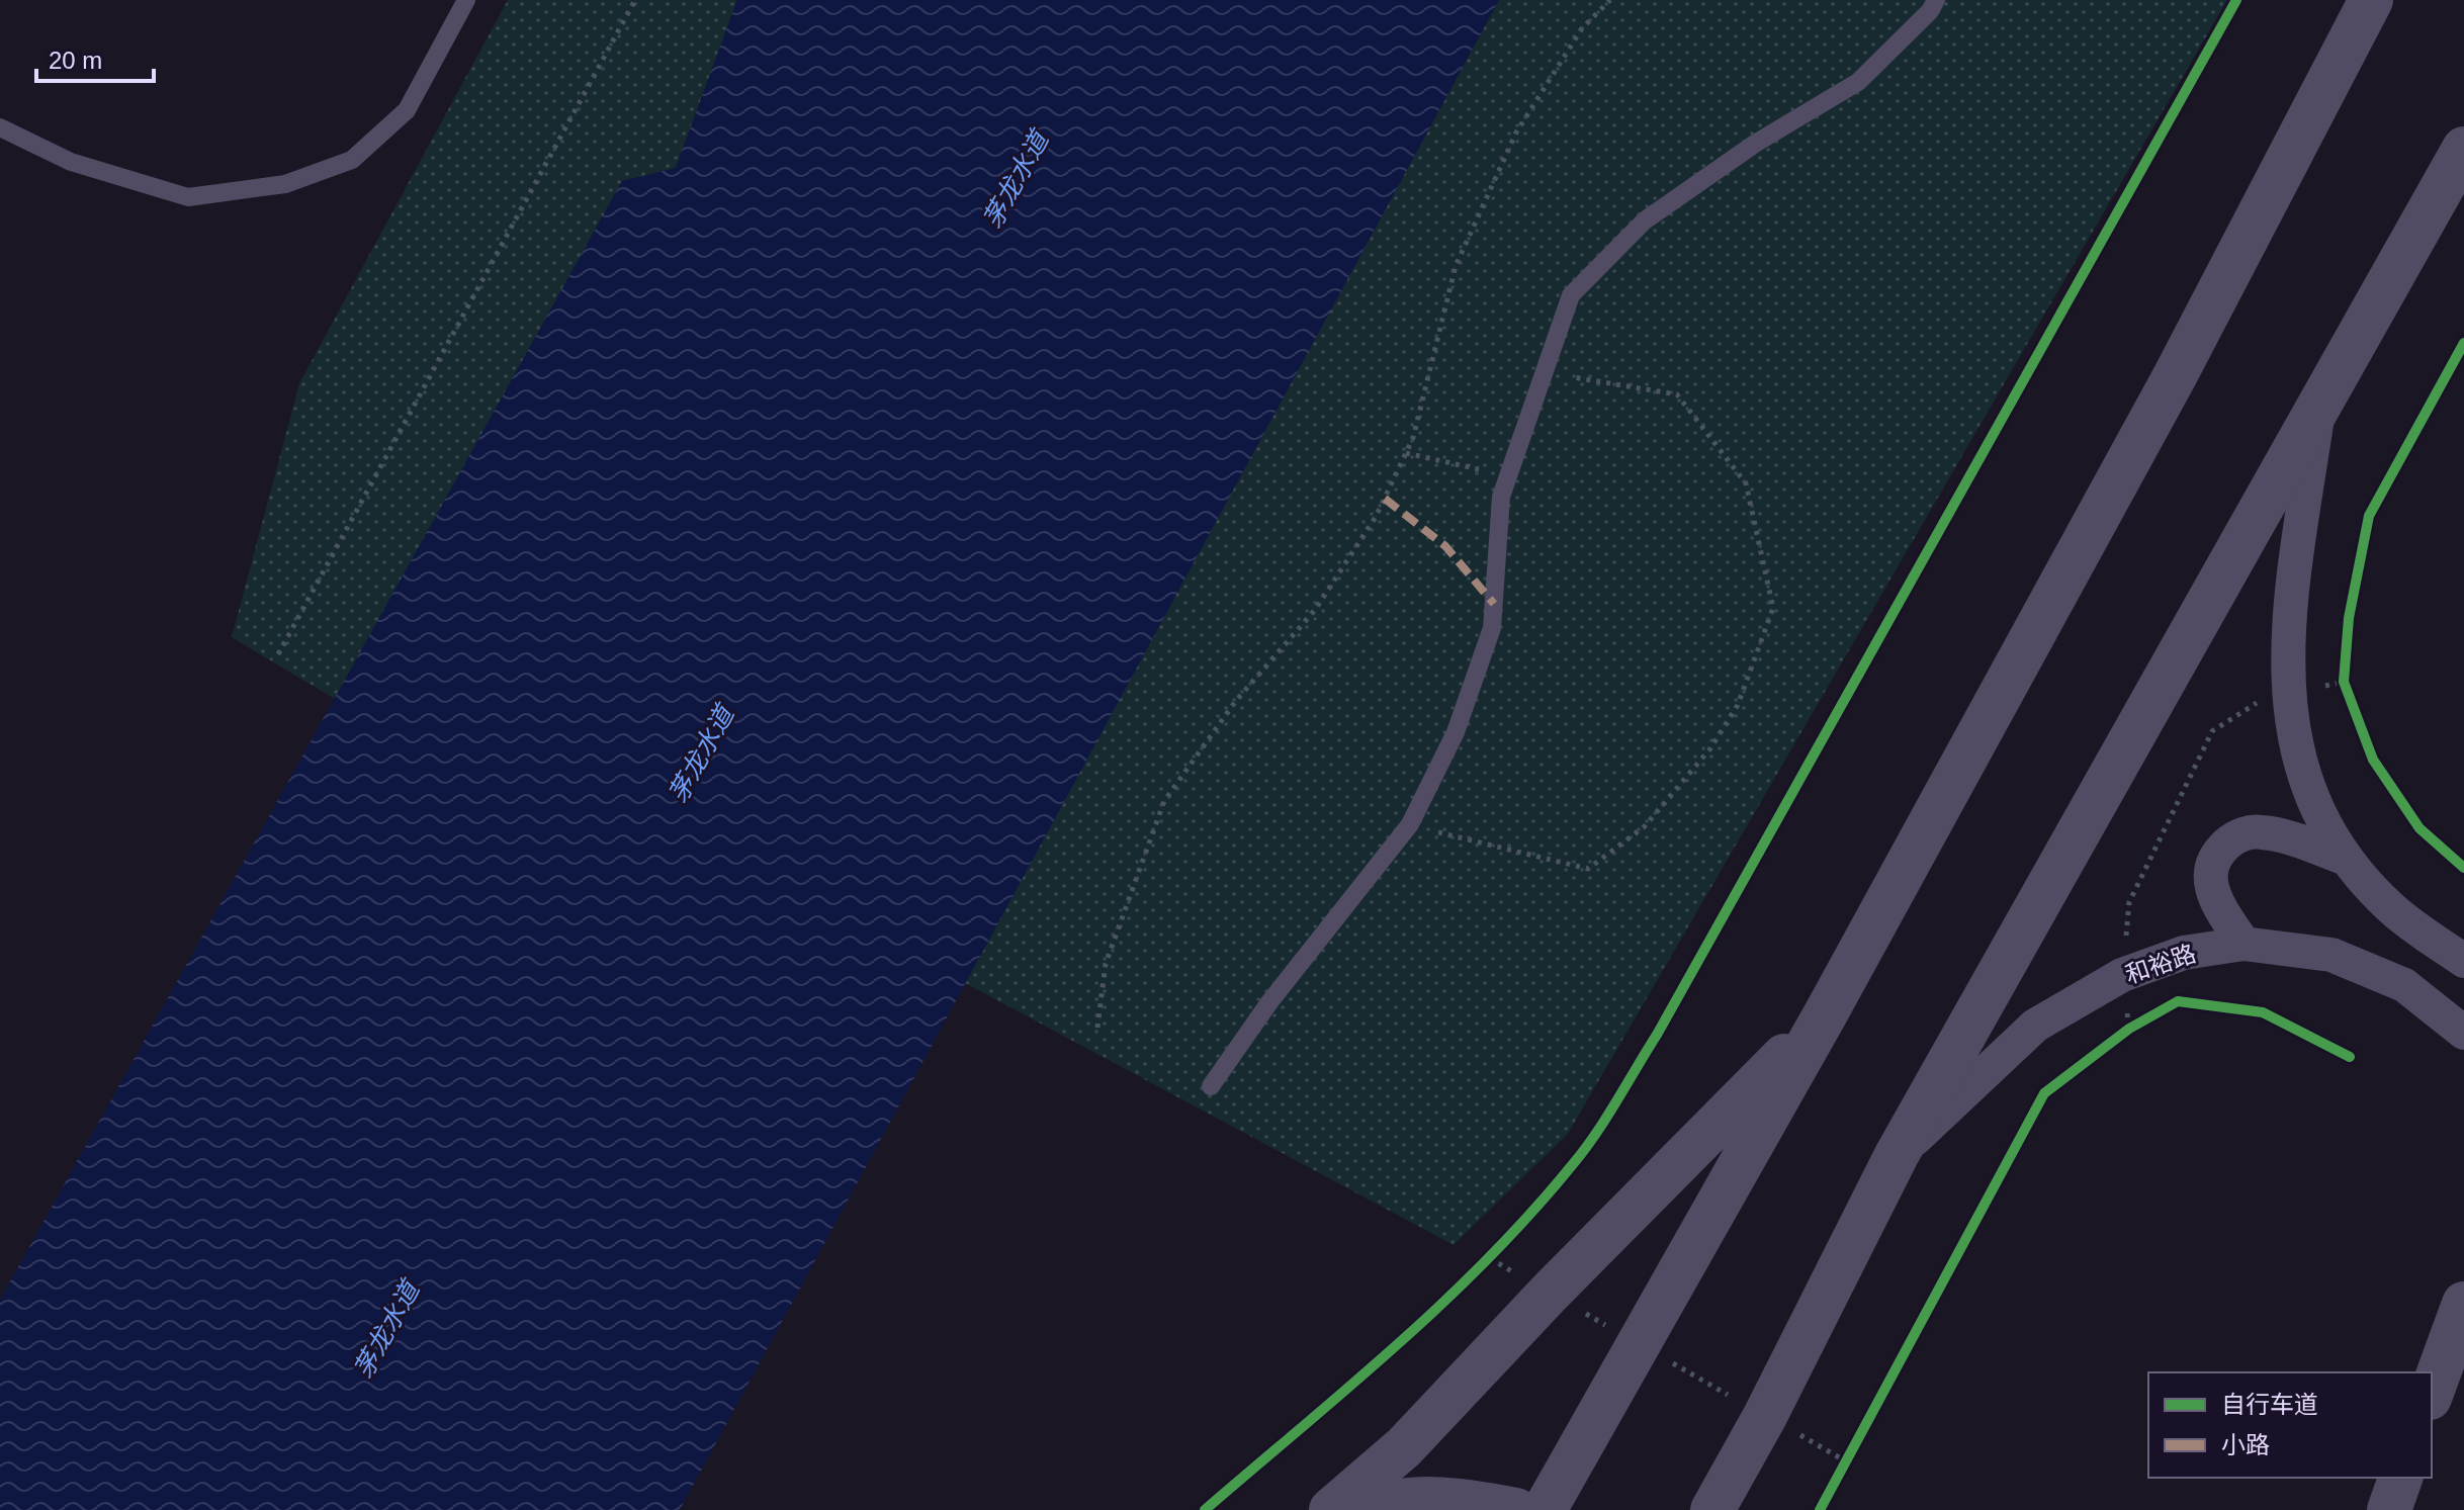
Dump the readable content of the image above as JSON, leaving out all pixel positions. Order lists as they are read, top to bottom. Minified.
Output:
{"streets":{"street":["和裕路"]},"water":["茅龙水道"],"legend":["自行车道","小路"],"scale_bar":"20 m"}
